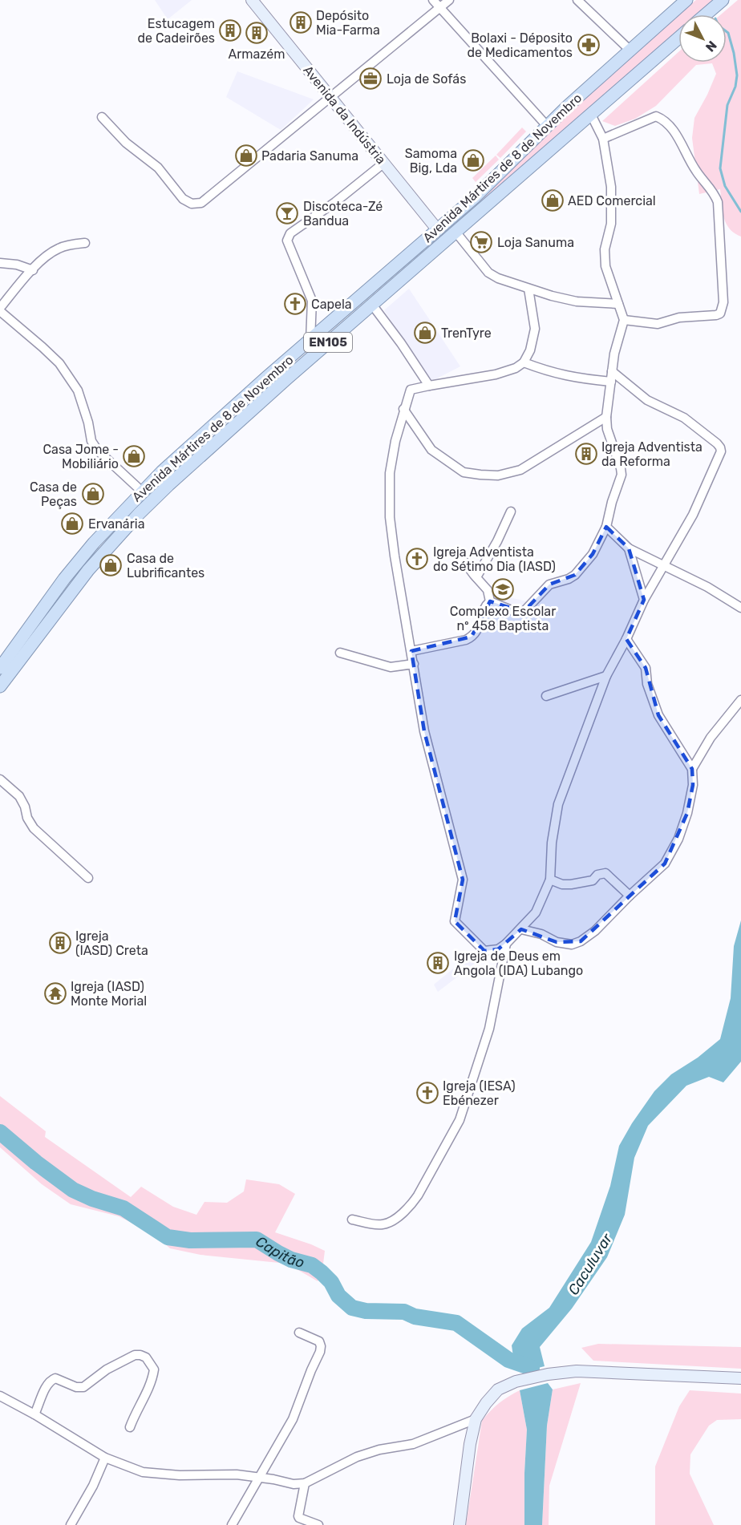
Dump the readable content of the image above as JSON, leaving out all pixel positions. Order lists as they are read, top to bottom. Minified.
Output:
{"streets":{"main road":["Avenida da Indústria","Avenida Mártires de 8 de Novembro","EN105"]},"crossings":[["Avenida da Indústria","Avenida Mártires de 8 de Novembro"]],"water":["Capitão","Caculuvar"],"places":{"building":["Depósito Mia-Farma","Estucagem de Cadeirões","Armazém","Igreja Adventista da Reforma","Igreja (IASD) Creta","Igreja de Deus em Angola (IDA) Lubango"],"pharmacy":["Bolaxi - Déposito de Medicamentos"],"office":["Loja de Sofás"],"shop":["Padaria Sanuma","Samoma Big, Lda","AED Comercial","TrenTyre","Casa Jome - Mobiliário","Casa de Peças","Ervanária","Casa de Lubrificantes"],"bar":["Discoteca-Zé Bandua"],"supermarket":["Loja Sanuma"],"church":["Capela","Igreja Adventista do Sétimo Dia (IASD)","Igreja (IESA) Ebénezer"],"school or university":["Complexo Escolar nº 458 Baptista"],"temple":["Igreja (IASD) Monte Morial"]},"north":"bottom right"}
